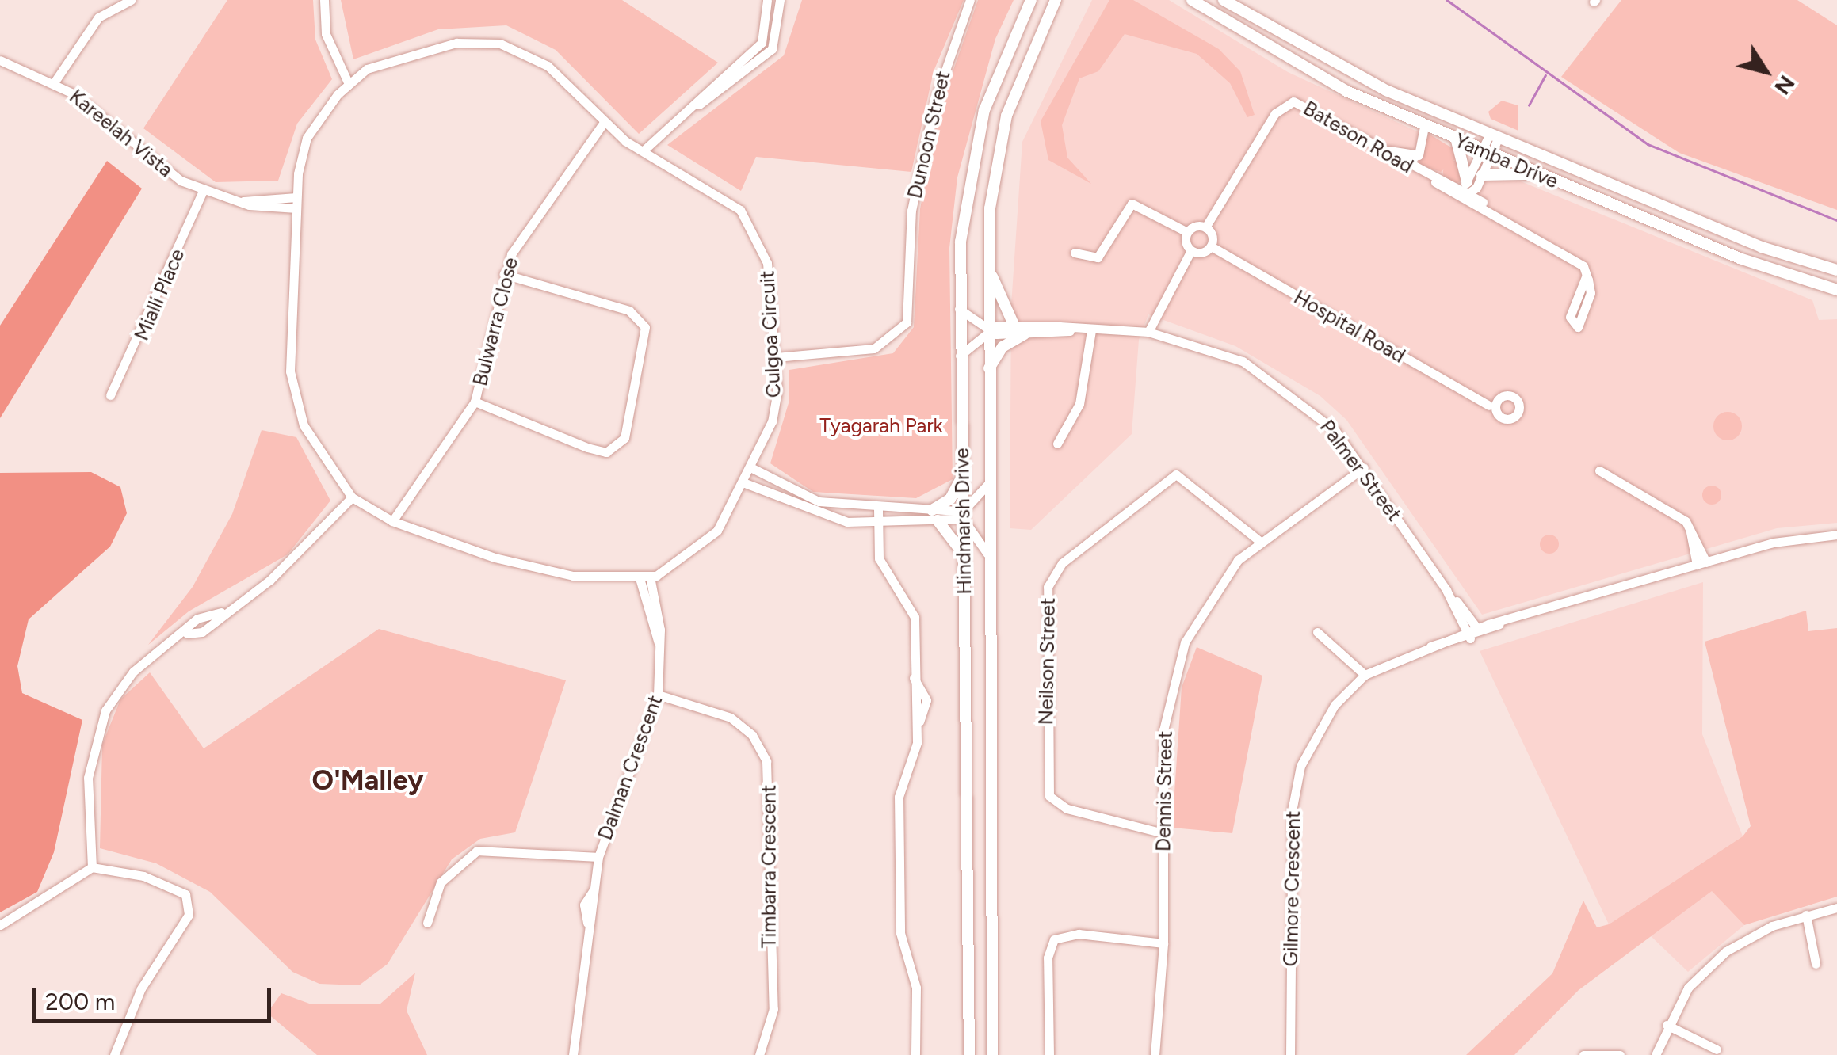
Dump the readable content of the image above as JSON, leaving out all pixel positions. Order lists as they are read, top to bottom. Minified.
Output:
{"streets":{"main road":["Yamba Drive","Hindmarsh Drive"],"street":["Kareelah Vista","Dunoon Street","Bateson Road","Mialli Place","Bulwarra Close","Hospital Road","Culgoa Circuit","Palmer Street","Neilson Street","Dalman Crescent","Dennis Street","Timbarra Crescent","Gilmore Crescent"]},"crossings":[["Kareelah Vista","Mialli Place"],["Kareelah Vista","Culgoa Circuit"],["Dunoon Street","Culgoa Circuit"],["Bulwarra Close","Culgoa Circuit"],["Culgoa Circuit","Dalman Crescent"],["Palmer Street","Hindmarsh Drive"],["Palmer Street","Dennis Street"],["Palmer Street","Gilmore Crescent"],["Neilson Street","Dennis Street"],["Dalman Crescent","Timbarra Crescent"]],"districts":["O'Malley"],"parks":["Tyagarah Park"],"scale_bar":"200 m","north":"bottom right"}
